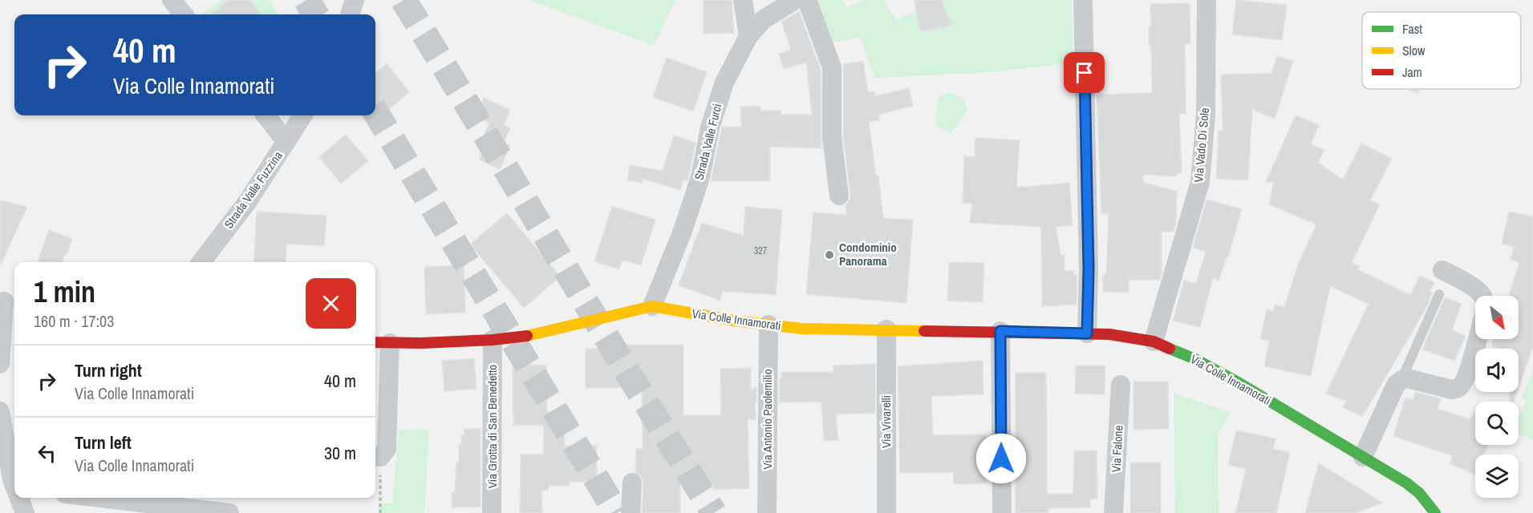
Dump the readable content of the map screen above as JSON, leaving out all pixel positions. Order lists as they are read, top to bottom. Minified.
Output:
{"streets":{"street":["Strada Valle Furci","Via Vado Di Sole","Strada Valle Fuzzina","Via Colle Innamorati","Via Antonio Paolemilio","Via Vivarelli","Via Grotta di San Benedetto","Via Falone"]},"crossings":[["Strada Valle Furci","Via Colle Innamorati"],["Via Vado Di Sole","Via Colle Innamorati"],["Via Colle Innamorati","Via Antonio Paolemilio"],["Via Colle Innamorati","Via Vivarelli"],["Via Colle Innamorati","Via Grotta di San Benedetto"]],"places":["Condominio Panorama"],"house_numbers":["327"],"legend":["Fast","Slow","Jam"],"north":"bottom right","page":{"turn":["40 m","Via Colle Innamorati"],"heading":["1 min","160 m · 17:03"],"list":[{"name":"Turn right","note":"Via Colle Innamorati","value":"40 m"},{"name":"Turn left","note":"Via Colle Innamorati","value":"30 m"}]}}
